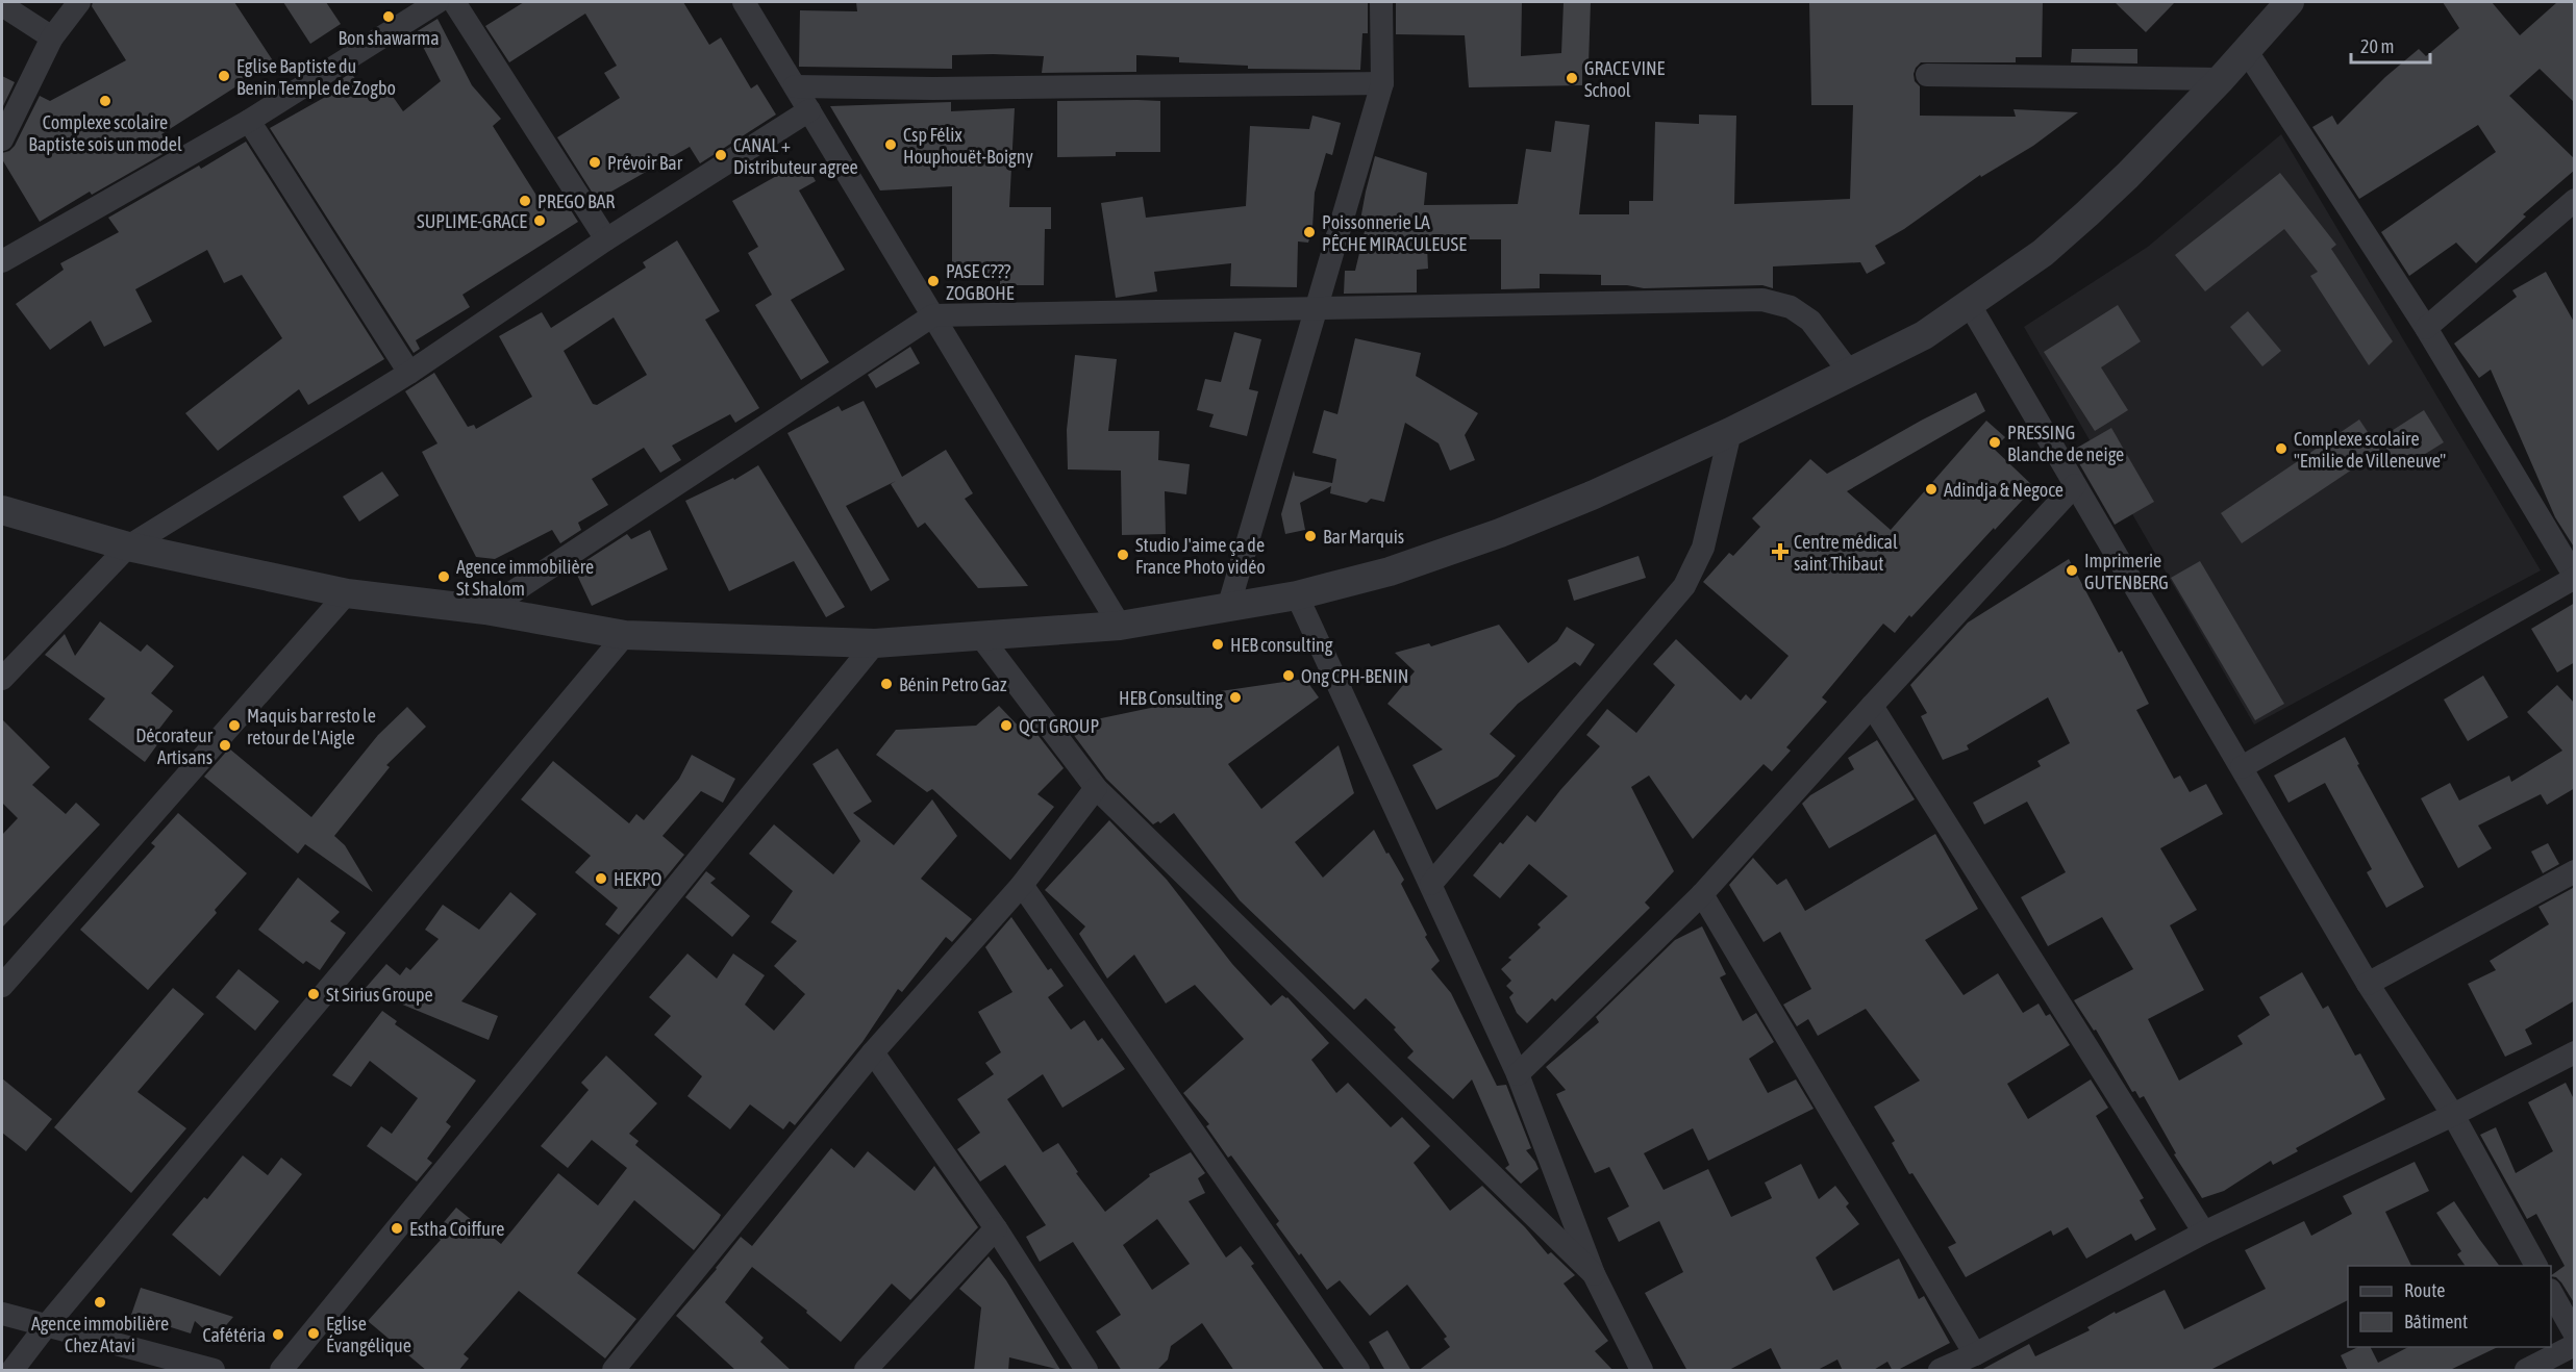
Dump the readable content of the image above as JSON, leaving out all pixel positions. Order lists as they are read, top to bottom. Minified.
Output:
{"places":{"other":["Bon shawarma","Eglise Baptiste du Benin Temple de Zogbo","GRACE VINE School","Complexe scolaire Baptiste sois un model","Csp Félix Houphouët-Boigny","CANAL + Distributeur agree","Prévoir Bar","PREGO BAR","SUPLIME-GRACE","Poissonnerie LA PÊCHE MIRACULEUSE","PASE C??? ZOGBOHE","PRESSING Blanche de neige","Complexe scolaire \"Emilie de Villeneuve\"","Adindja & Negoce","Bar Marquis","Studio J'aime ça de France Photo vidéo","Imprimerie GUTENBERG","Agence immobilière St Shalom","HEB consulting","Ong CPH-BENIN","Bénin Petro Gaz","HEB Consulting","Maquis bar resto le retour de l'Aigle","QCT GROUP","Décorateur Artisans","HEKPO","St Sirius Groupe","Estha Coiffure","Agence immobilière Chez Atavi","Eglise Évangélique","Cafétéria"],"health":["Centre médical saint Thibaut"]},"legend":["Route","Bâtiment"],"scale_bar":"20 m"}
